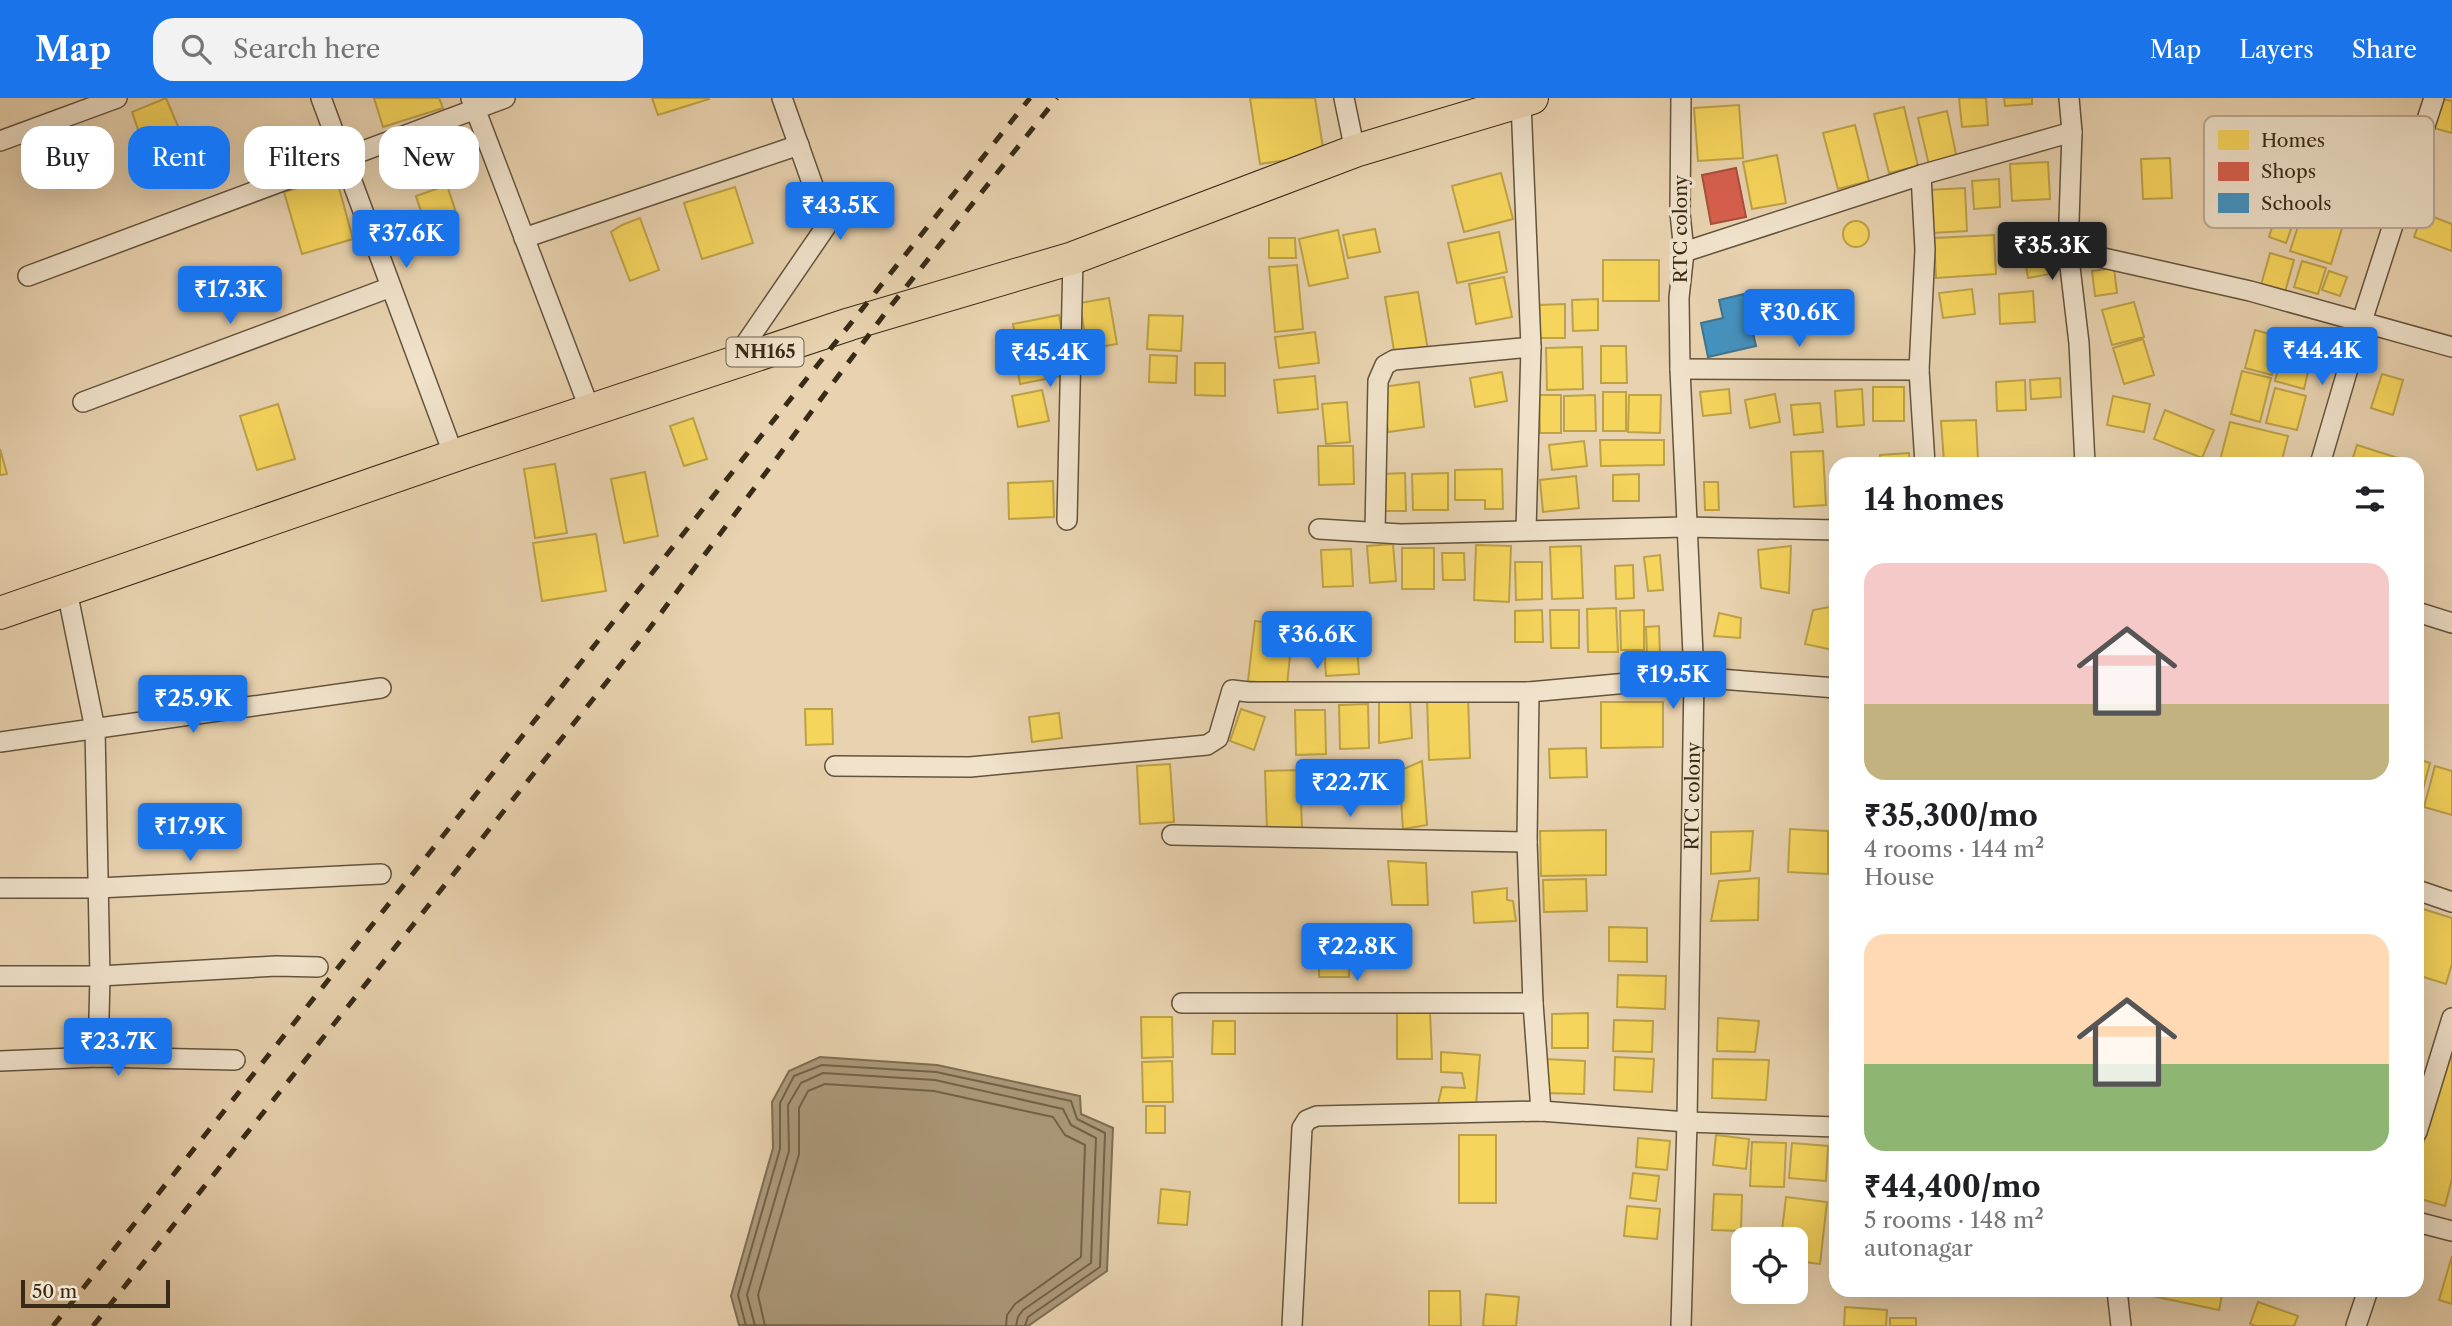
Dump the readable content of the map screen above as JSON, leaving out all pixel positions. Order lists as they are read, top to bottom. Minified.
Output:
{"streets":{"highway":["NH165"],"street":["RTC colony"]},"legend":["Homes","Shops","Schools"],"scale_bar":"50 m","page":{"header":"Map","search":"Search here","nav":["Map","Layers","Share"],"chip":["Buy","Rent","Filters","New"],"price":["₹43.5K","₹37.6K","₹35.3K","₹17.3K","₹30.6K","₹44.4K","₹45.4K","₹36.6K","₹19.5K","₹25.9K","₹22.7K","₹17.9K","₹22.8K","₹23.7K"],"heading":"14 homes","list":[{"name":"₹35,300/mo","note":"4 rooms · 144 m² · House"},{"name":"₹44,400/mo","note":"5 rooms · 148 m² · autonagar"}],"scale":"50 m"}}
